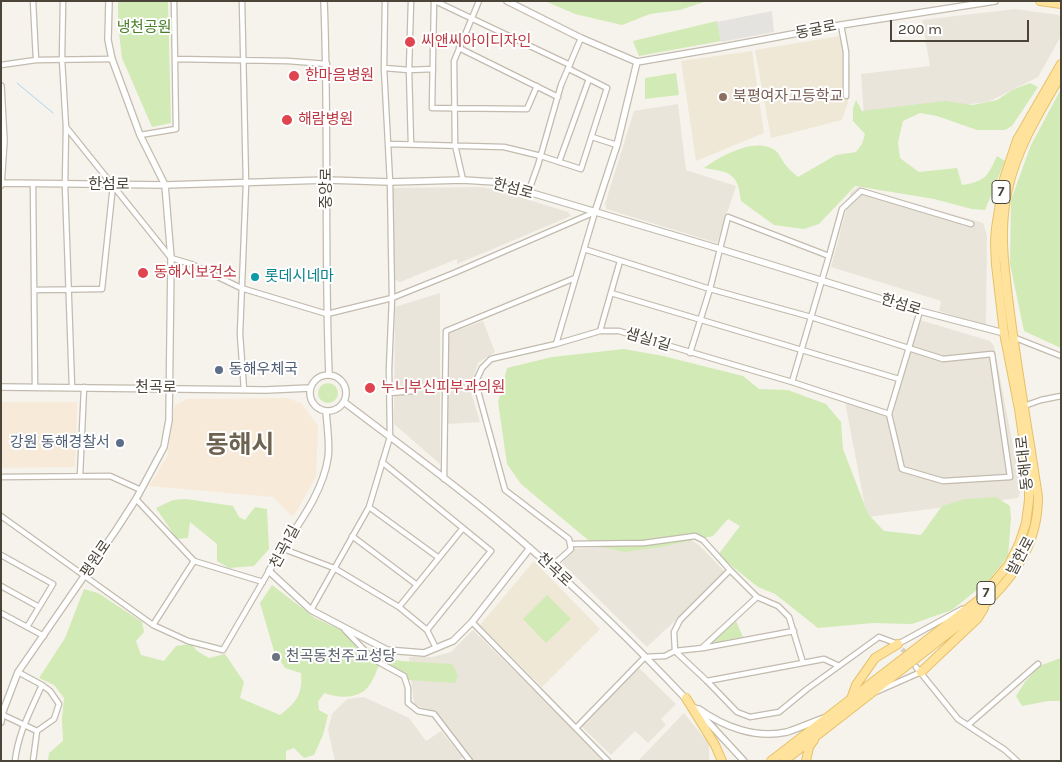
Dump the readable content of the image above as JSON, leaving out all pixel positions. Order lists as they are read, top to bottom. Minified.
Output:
{"streets":{"main road":["7","동해대로","발한로"],"street":["동굴로","한섬로","중앙로","샘실1길","천곡로","천곡1길","평원로"]},"crossings":[["한섬로","중앙로"],["한섬로","동해대로"],["한섬로","평원로"],["중앙로","천곡로"],["중앙로","천곡1길"],["7","발한로"],["천곡로","천곡1길"],["천곡로","평원로"],["동해대로","발한로"]],"districts":["동해시"],"parks":["냉천공원"],"places":["씨앤씨아이디자인","한마음병원","북평여자고등학교","해람병원","동해시보건소","롯데시네마","동해우체국","누니부신피부과의원","강원 동해경찰서","천곡동천주교성당"],"scale_bar":"200 m"}
